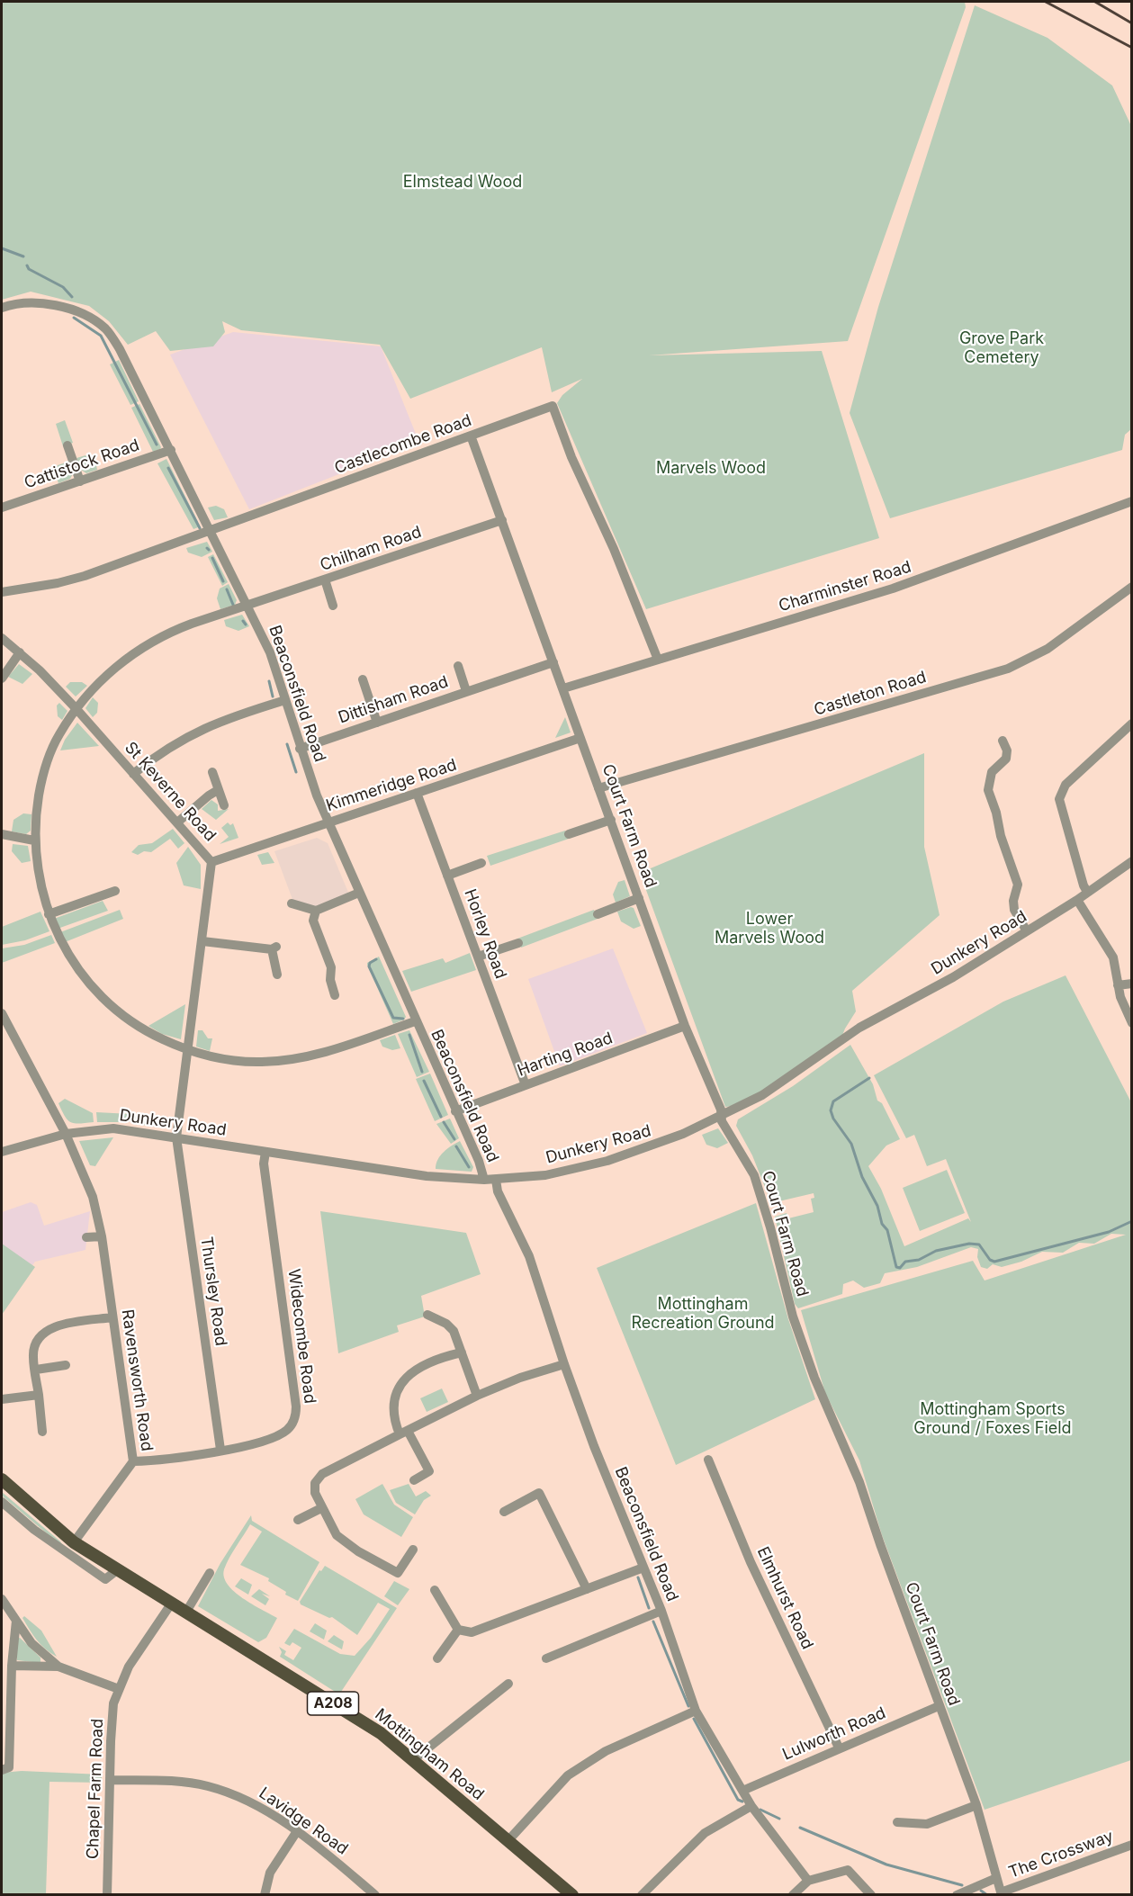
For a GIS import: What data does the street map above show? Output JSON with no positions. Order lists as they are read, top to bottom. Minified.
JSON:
{"streets":{"main road":["A208","Mottingham Road"],"street":["Castlecombe Road","Cattistock Road","Chilham Road","Charminster Road","Beaconsfield Road","Castleton Road","Dittisham Road","Kimmeridge Road","St Keverne Road","Court Farm Road","Horley Road","Dunkery Road","Harting Road","Thursley Road","Widecombe Road","Ravensworth Road","Elmhurst Road","Lulworth Road","Chapel Farm Road","Lavidge Road","The Crossway"]},"crossings":[["Castlecombe Road","Charminster Road"],["Castlecombe Road","Beaconsfield Road"],["Castlecombe Road","Court Farm Road"],["Cattistock Road","Beaconsfield Road"],["Chilham Road","Beaconsfield Road"],["Chilham Road","St Keverne Road"],["Chilham Road","Court Farm Road"],["Charminster Road","Court Farm Road"],["Beaconsfield Road","Dittisham Road"],["Beaconsfield Road","Kimmeridge Road"],["Beaconsfield Road","Dunkery Road"],["Beaconsfield Road","Harting Road"],["Beaconsfield Road","Lulworth Road"],["Castleton Road","Court Farm Road"],["Dittisham Road","Court Farm Road"],["Kimmeridge Road","St Keverne Road"],["Kimmeridge Road","Court Farm Road"],["Kimmeridge Road","Horley Road"],["St Keverne Road","Dunkery Road"],["St Keverne Road","Thursley Road"],["Court Farm Road","Dunkery Road"],["Court Farm Road","Harting Road"],["Court Farm Road","Lulworth Road"],["Court Farm Road","The Crossway"],["Horley Road","Harting Road"],["Dunkery Road","Thursley Road"],["Dunkery Road","Widecombe Road"],["Dunkery Road","Ravensworth Road"],["Thursley Road","Widecombe Road"],["Widecombe Road","Ravensworth Road"],["Ravensworth Road","Mottingham Road"],["Elmhurst Road","Lulworth Road"],["Mottingham Road","Chapel Farm Road"],["Chapel Farm Road","Lavidge Road"]],"parks":["Elmstead Wood","Grove Park Cemetery","Marvels Wood","Lower Marvels Wood","Mottingham Recreation Ground","Mottingham Sports Ground / Foxes Field"]}
